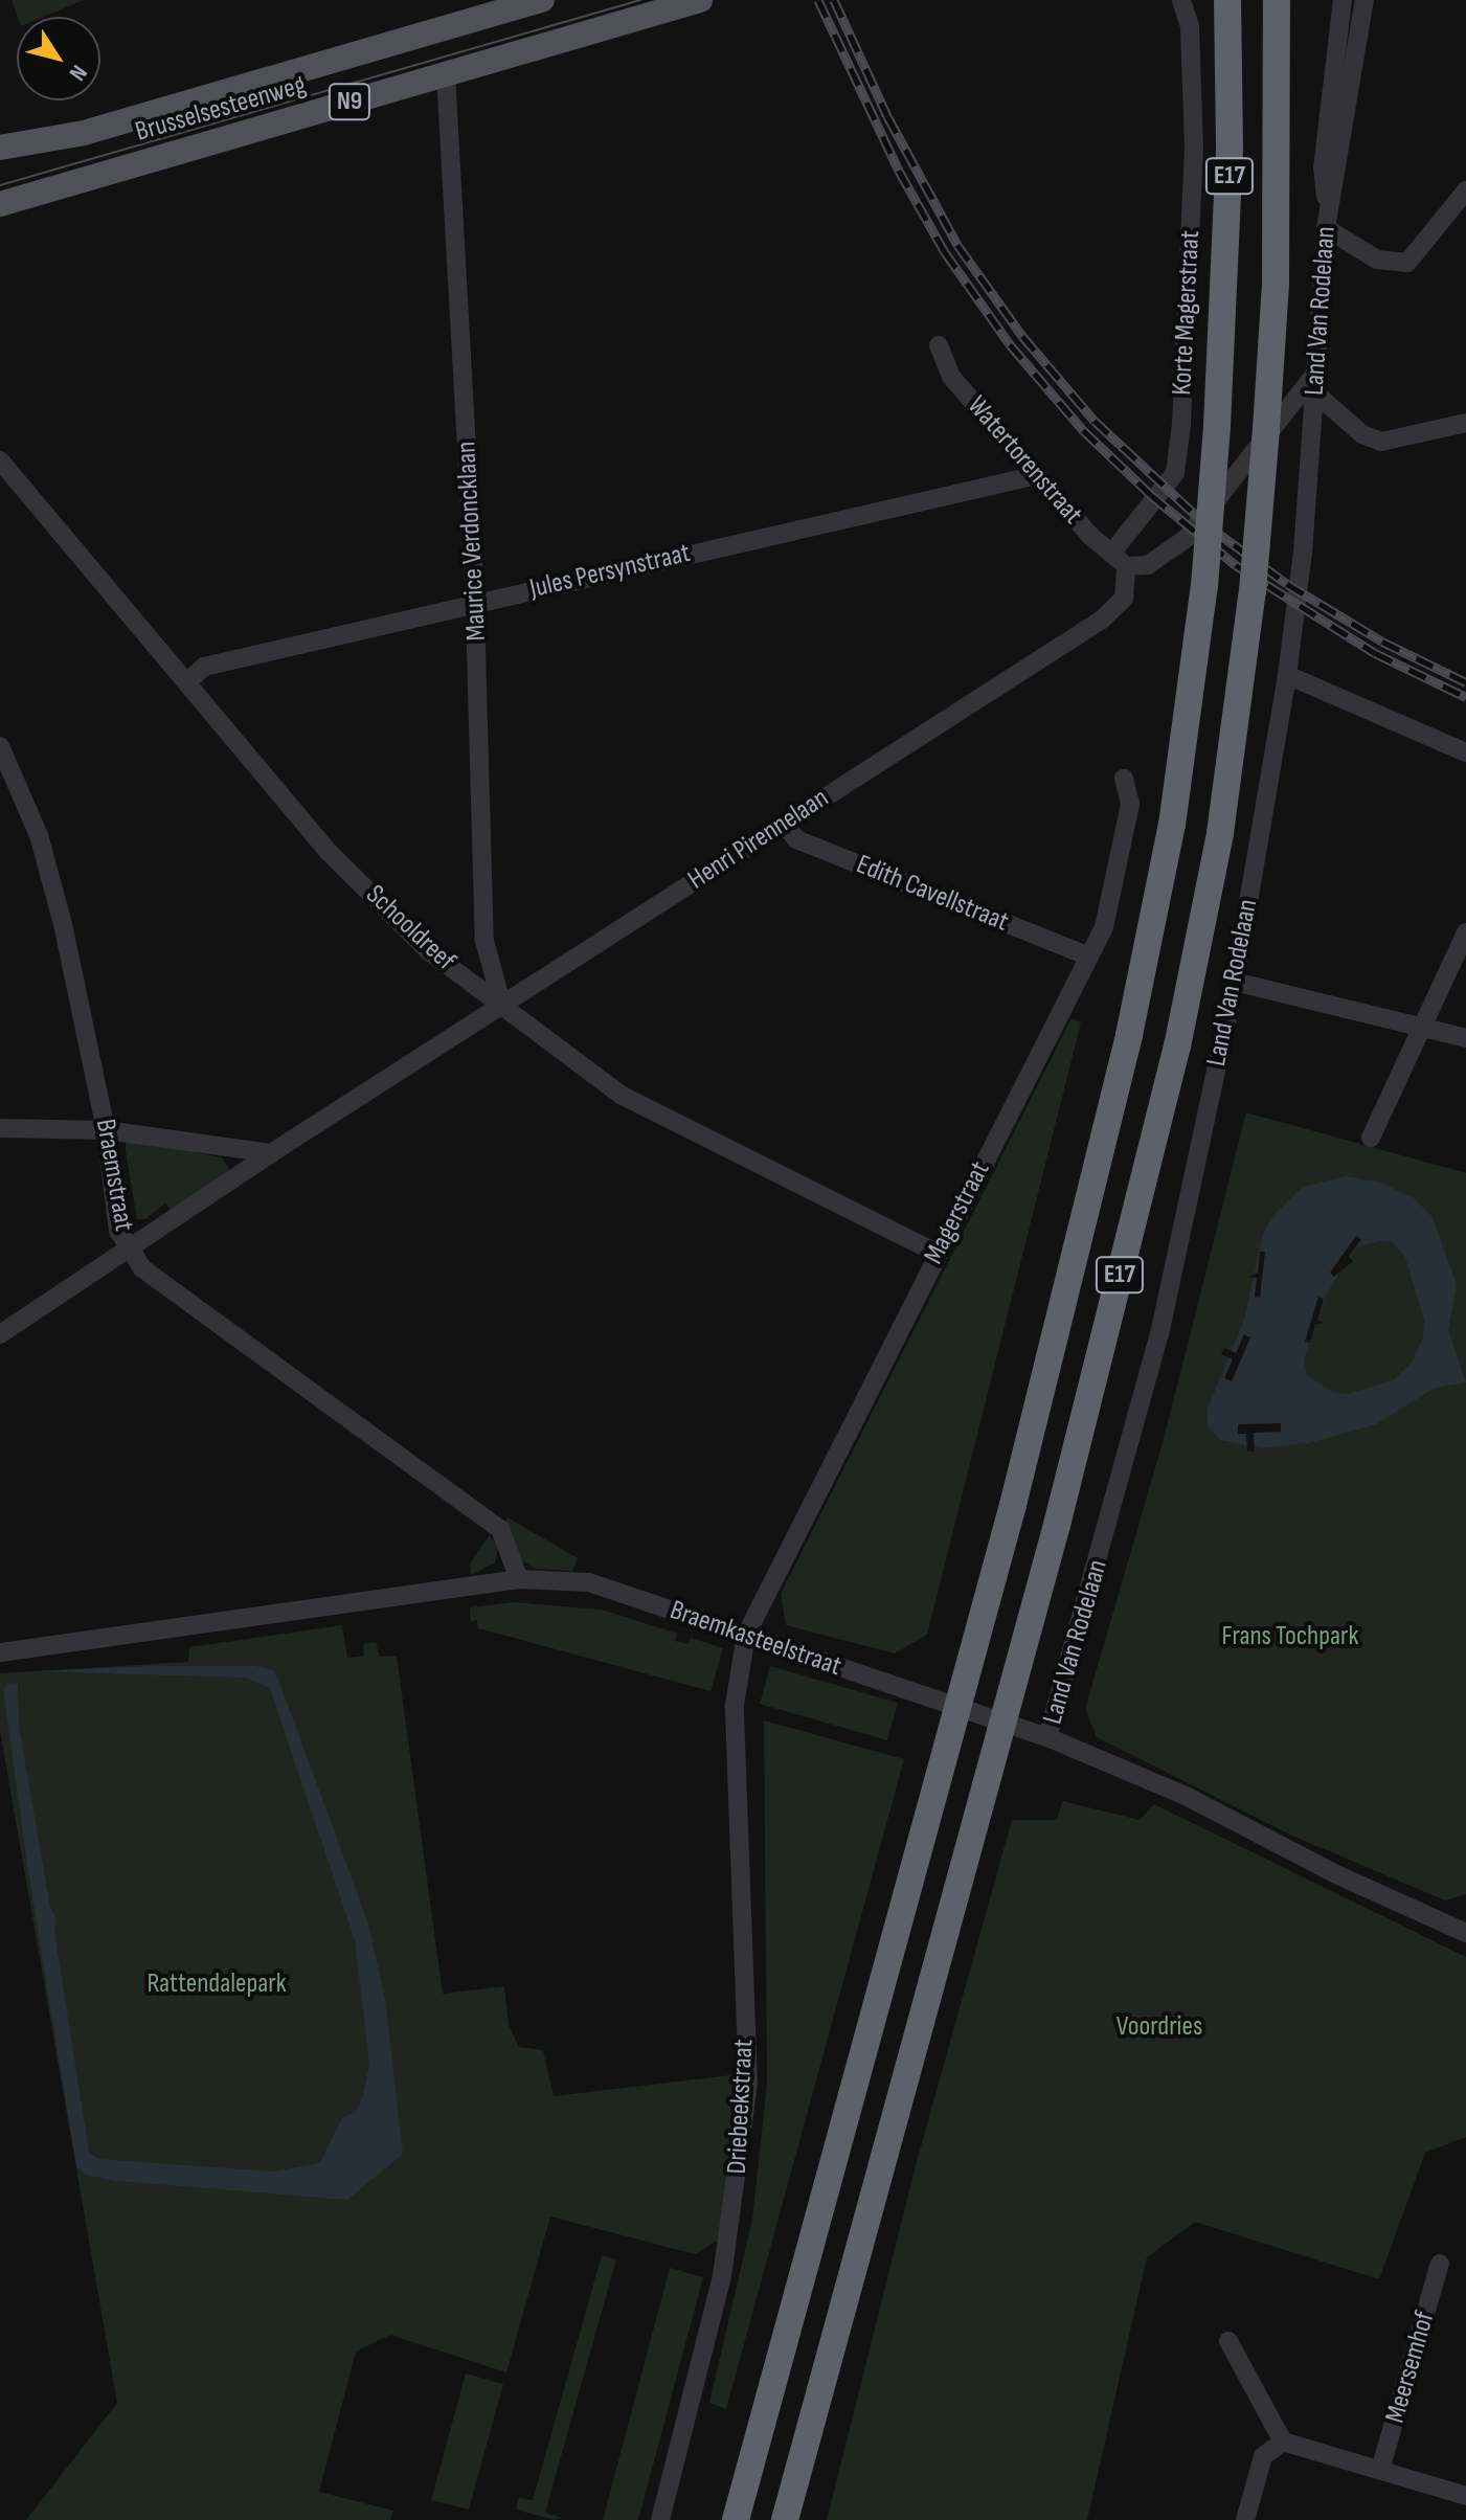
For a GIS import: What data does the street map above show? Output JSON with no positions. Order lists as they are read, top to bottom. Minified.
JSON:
{"streets":{"highway":["E17"],"main road":["N9","Brusselsesteenweg"],"street":["Land Van Rodelaan","Korte Magerstraat","Watertorenstraat","Maurice Verdoncklaan","Jules Persynstraat","Henri Pirennelaan","Edith Cavellstraat","Schooldreef","Braemstraat","Magerstraat","Braemkasteelstraat","Driebeekstraat","Meersemhof"]},"crossings":[["Brusselsesteenweg","Maurice Verdoncklaan"],["Land Van Rodelaan","Braemkasteelstraat"],["Korte Magerstraat","Watertorenstraat"],["Korte Magerstraat","Henri Pirennelaan"],["Watertorenstraat","Jules Persynstraat"],["Watertorenstraat","Henri Pirennelaan"],["Maurice Verdoncklaan","Jules Persynstraat"],["Maurice Verdoncklaan","Henri Pirennelaan"],["Maurice Verdoncklaan","Schooldreef"],["Jules Persynstraat","Schooldreef"],["Henri Pirennelaan","Edith Cavellstraat"],["Henri Pirennelaan","Schooldreef"],["Henri Pirennelaan","Braemstraat"],["Edith Cavellstraat","Magerstraat"],["Schooldreef","Magerstraat"],["Braemstraat","Braemkasteelstraat"],["Magerstraat","Braemkasteelstraat"],["Magerstraat","Driebeekstraat"],["Braemkasteelstraat","Driebeekstraat"]],"parks":["Frans Tochpark","Rattendalepark","Voordries"],"north":"bottom right"}
